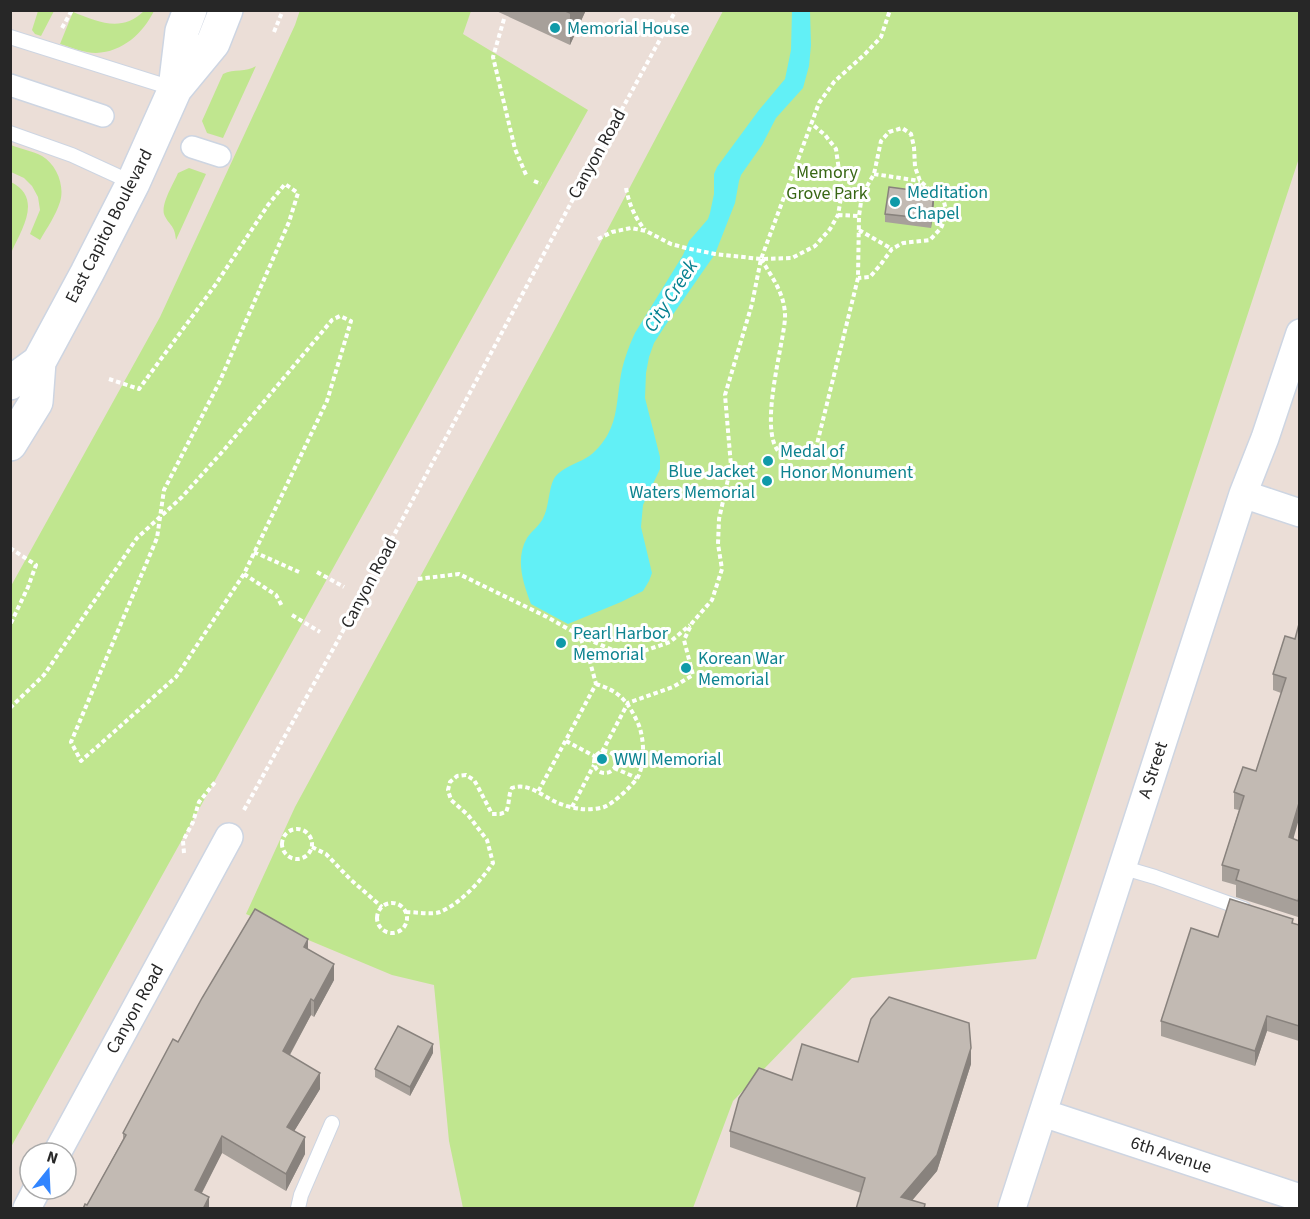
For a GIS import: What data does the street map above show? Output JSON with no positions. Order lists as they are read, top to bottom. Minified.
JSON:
{"streets":{"street":["Canyon Road","East Capitol Boulevard","A Street","6th Avenue"]},"crossings":[["A Street","6th Avenue"]],"water":["City Creek"],"parks":["Memory Grove Park"],"places":["Memorial House","Meditation Chapel","Medal of Honor Monument","Blue Jacket Waters Memorial","Pearl Harbor Memorial","Korean War Memorial","WWI Memorial"],"north":"top"}
